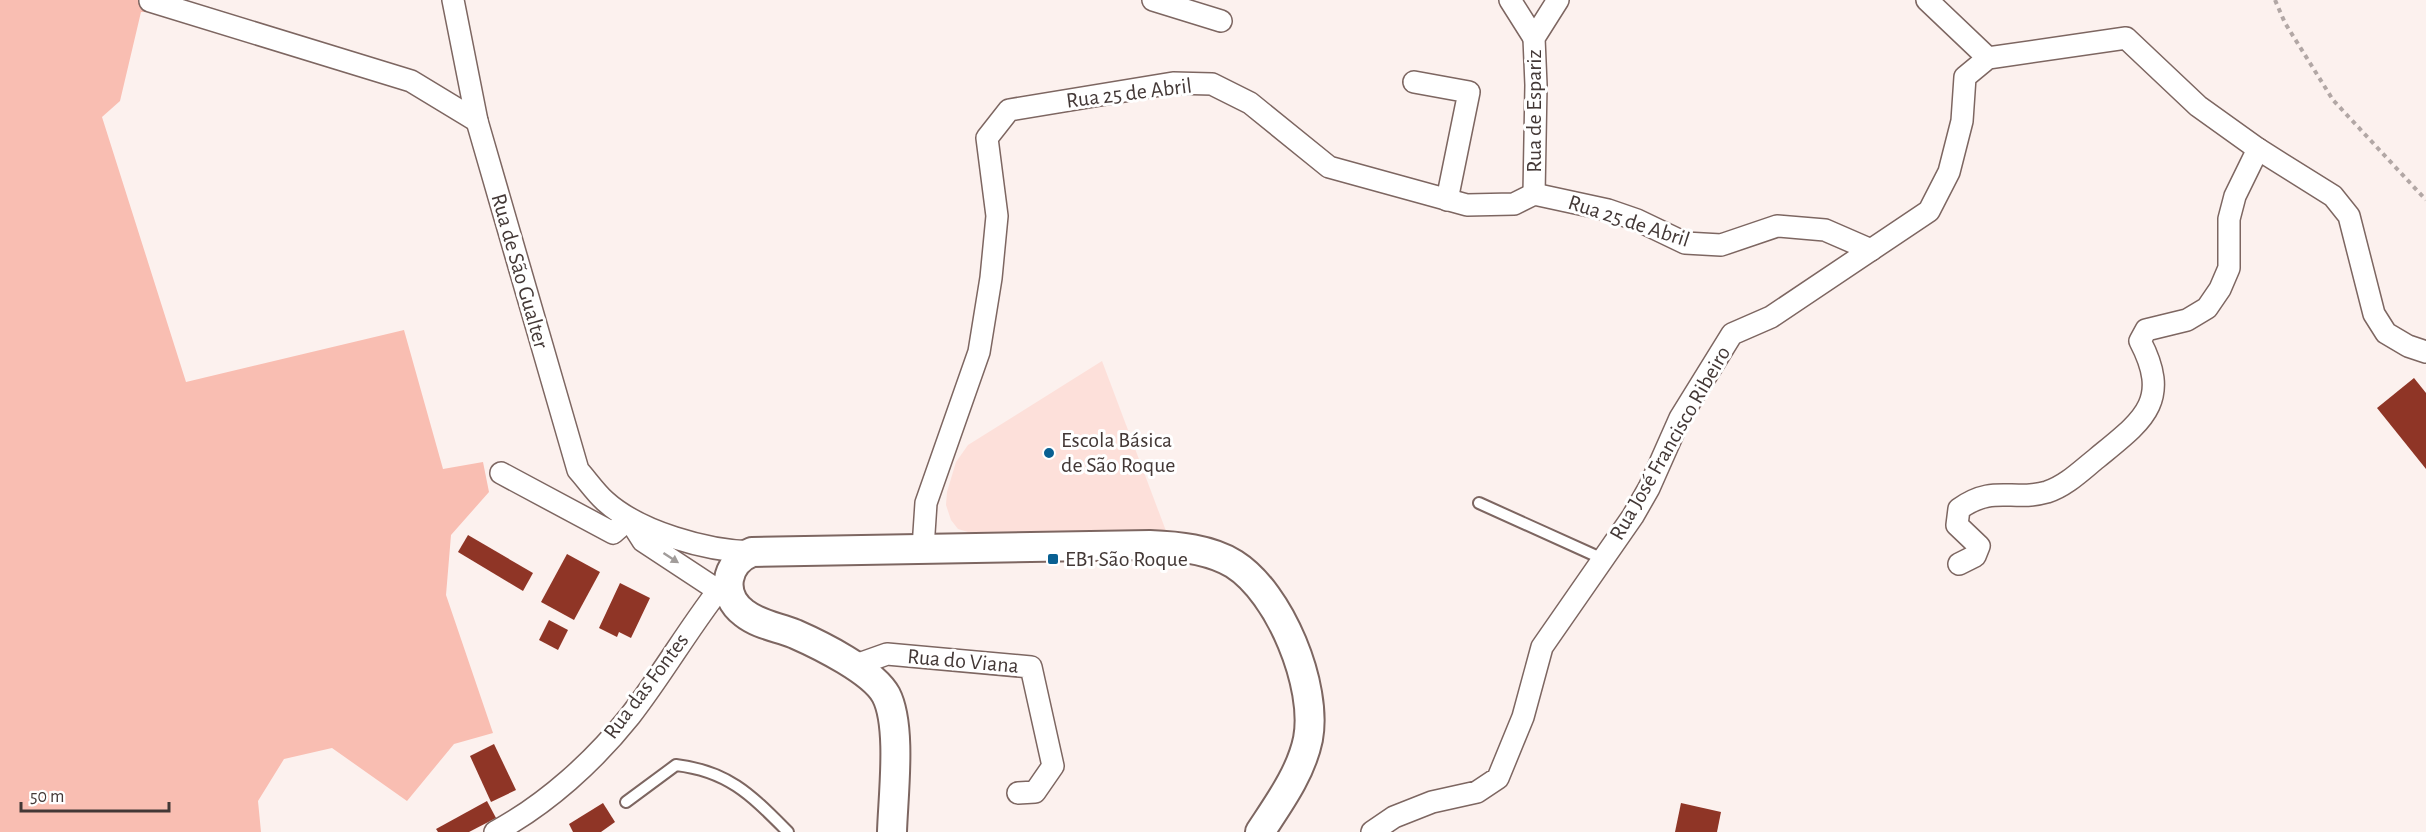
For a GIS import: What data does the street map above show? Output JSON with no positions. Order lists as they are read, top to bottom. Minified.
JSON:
{"streets":{"street":["Rua 25 de Abril","Rua de Espariz","Rua de São Gualter","Rua José Francisco Ribeiro","Rua do Viana","Rua das Fontes"]},"crossings":[["Rua 25 de Abril","Rua de Espariz"],["Rua 25 de Abril","Rua José Francisco Ribeiro"],["Rua de São Gualter","Rua das Fontes"]],"places":{"other":["Escola Básica de São Roque"],"transit":["EB1 São Roque"]},"scale_bar":"50 m"}
